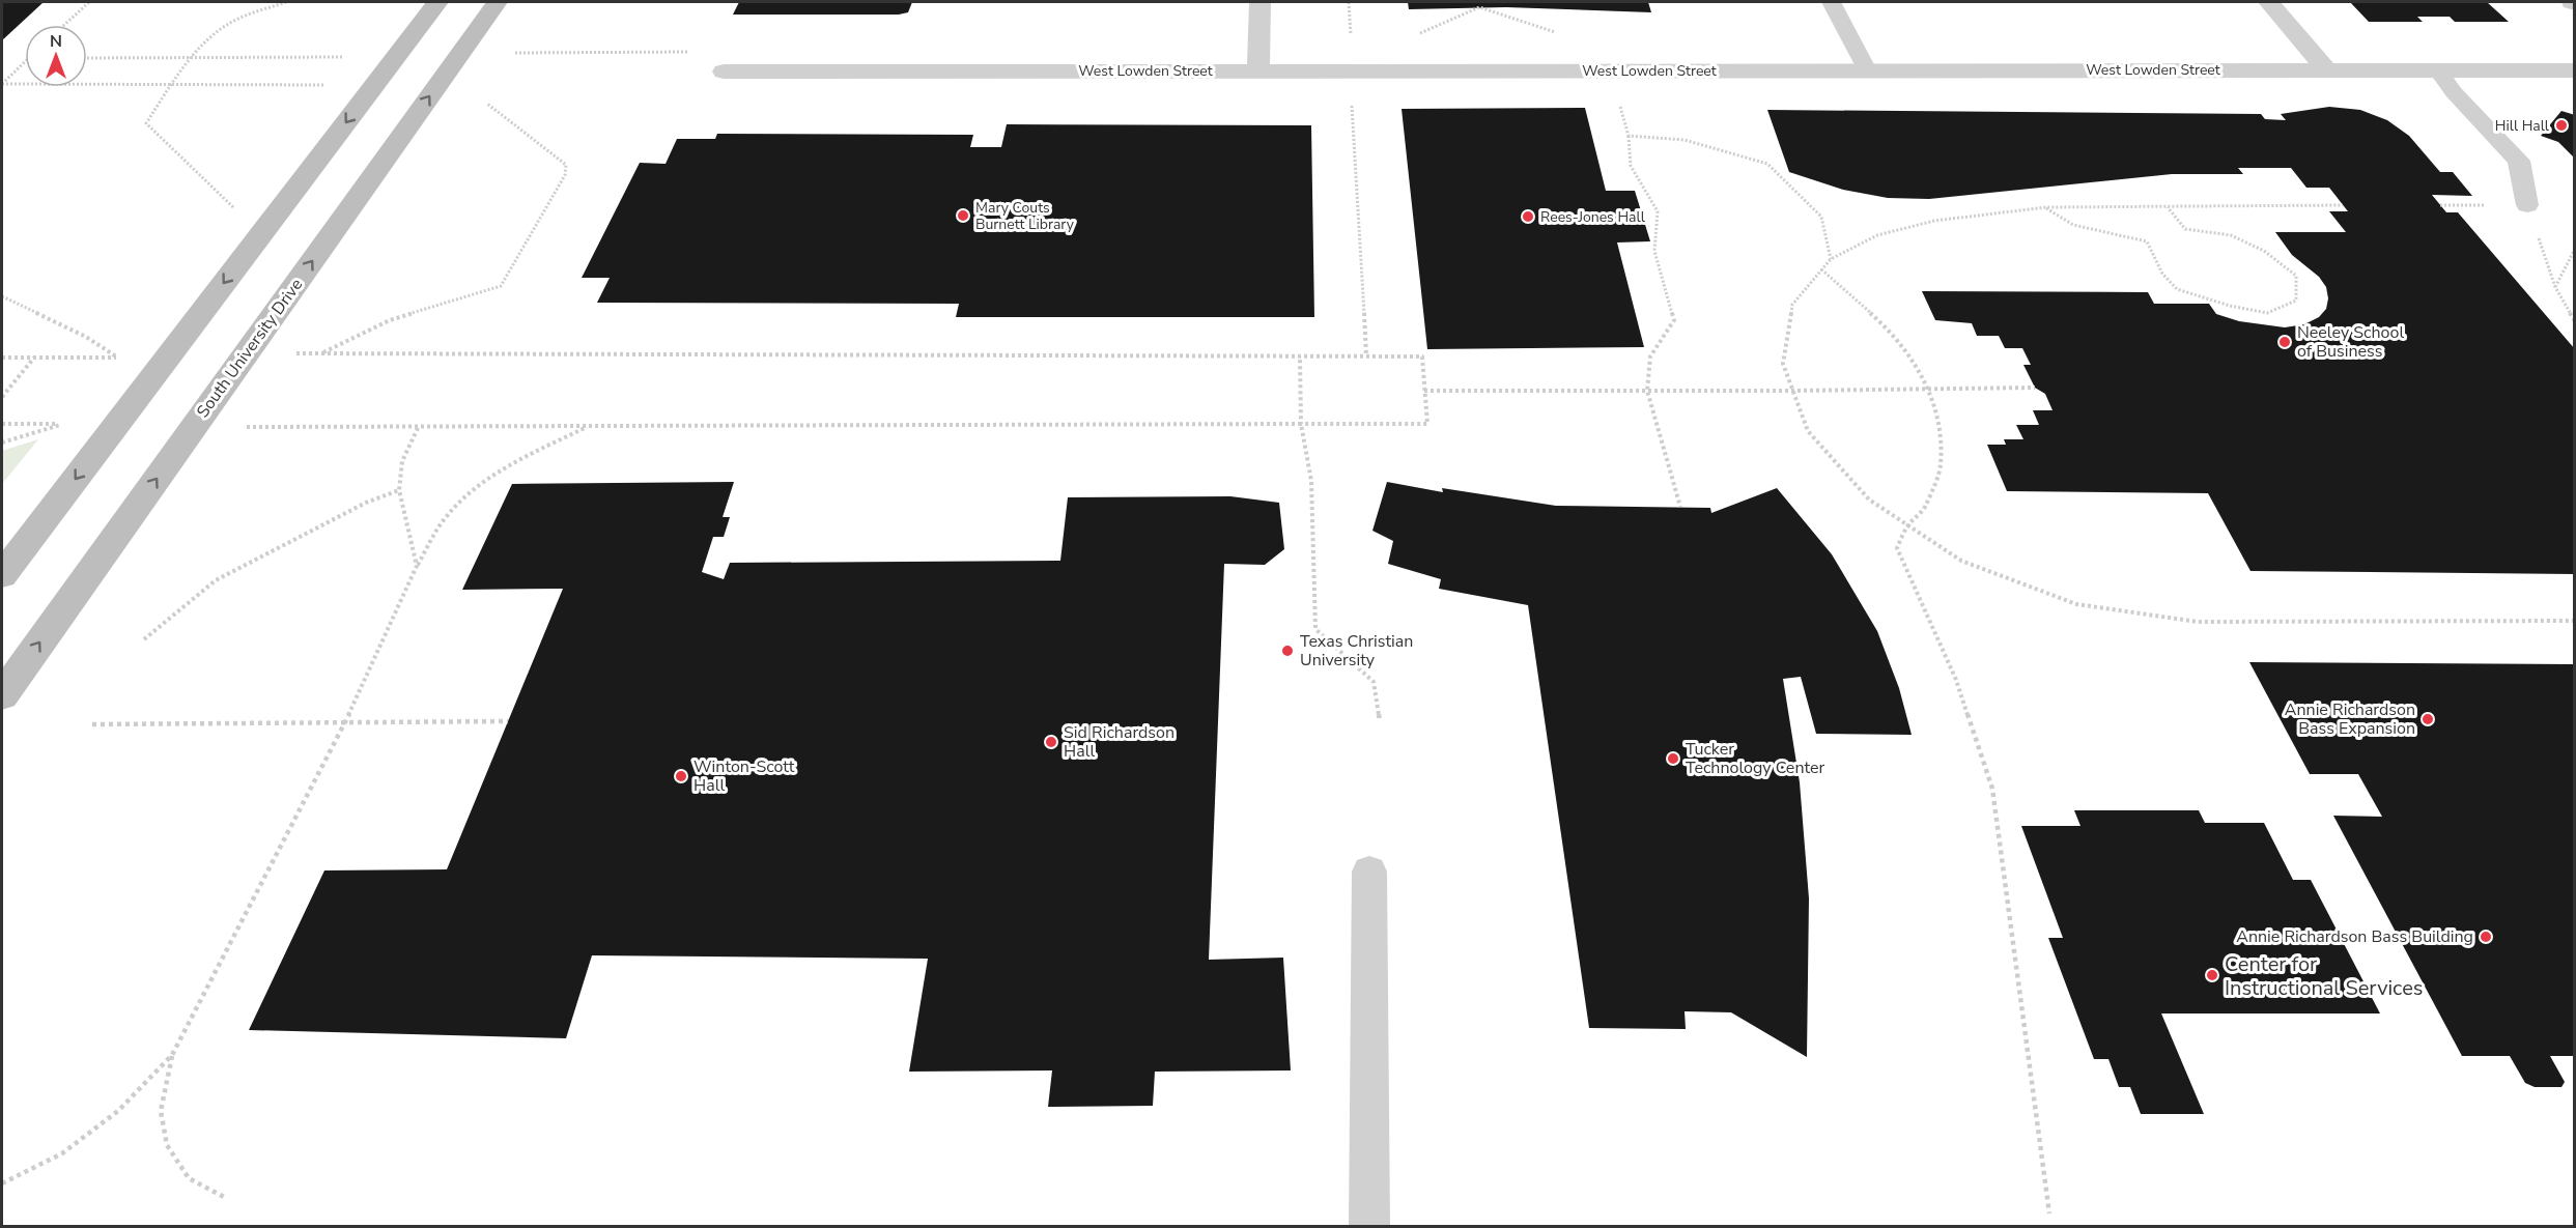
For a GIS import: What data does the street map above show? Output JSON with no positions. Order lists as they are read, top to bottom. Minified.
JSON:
{"streets":{"main road":["South University Drive"],"street":["West Lowden Street"]},"places":["Hill Hall","Mary Couts Burnett Library","Rees-Jones Hall","Neeley School of Business","Texas Christian University","Annie Richardson Bass Expansion","Sid Richardson Hall","Tucker Technology Center","Winton-Scott Hall","Annie Richardson Bass Building","Center for Instructional Services"],"north":"top"}
